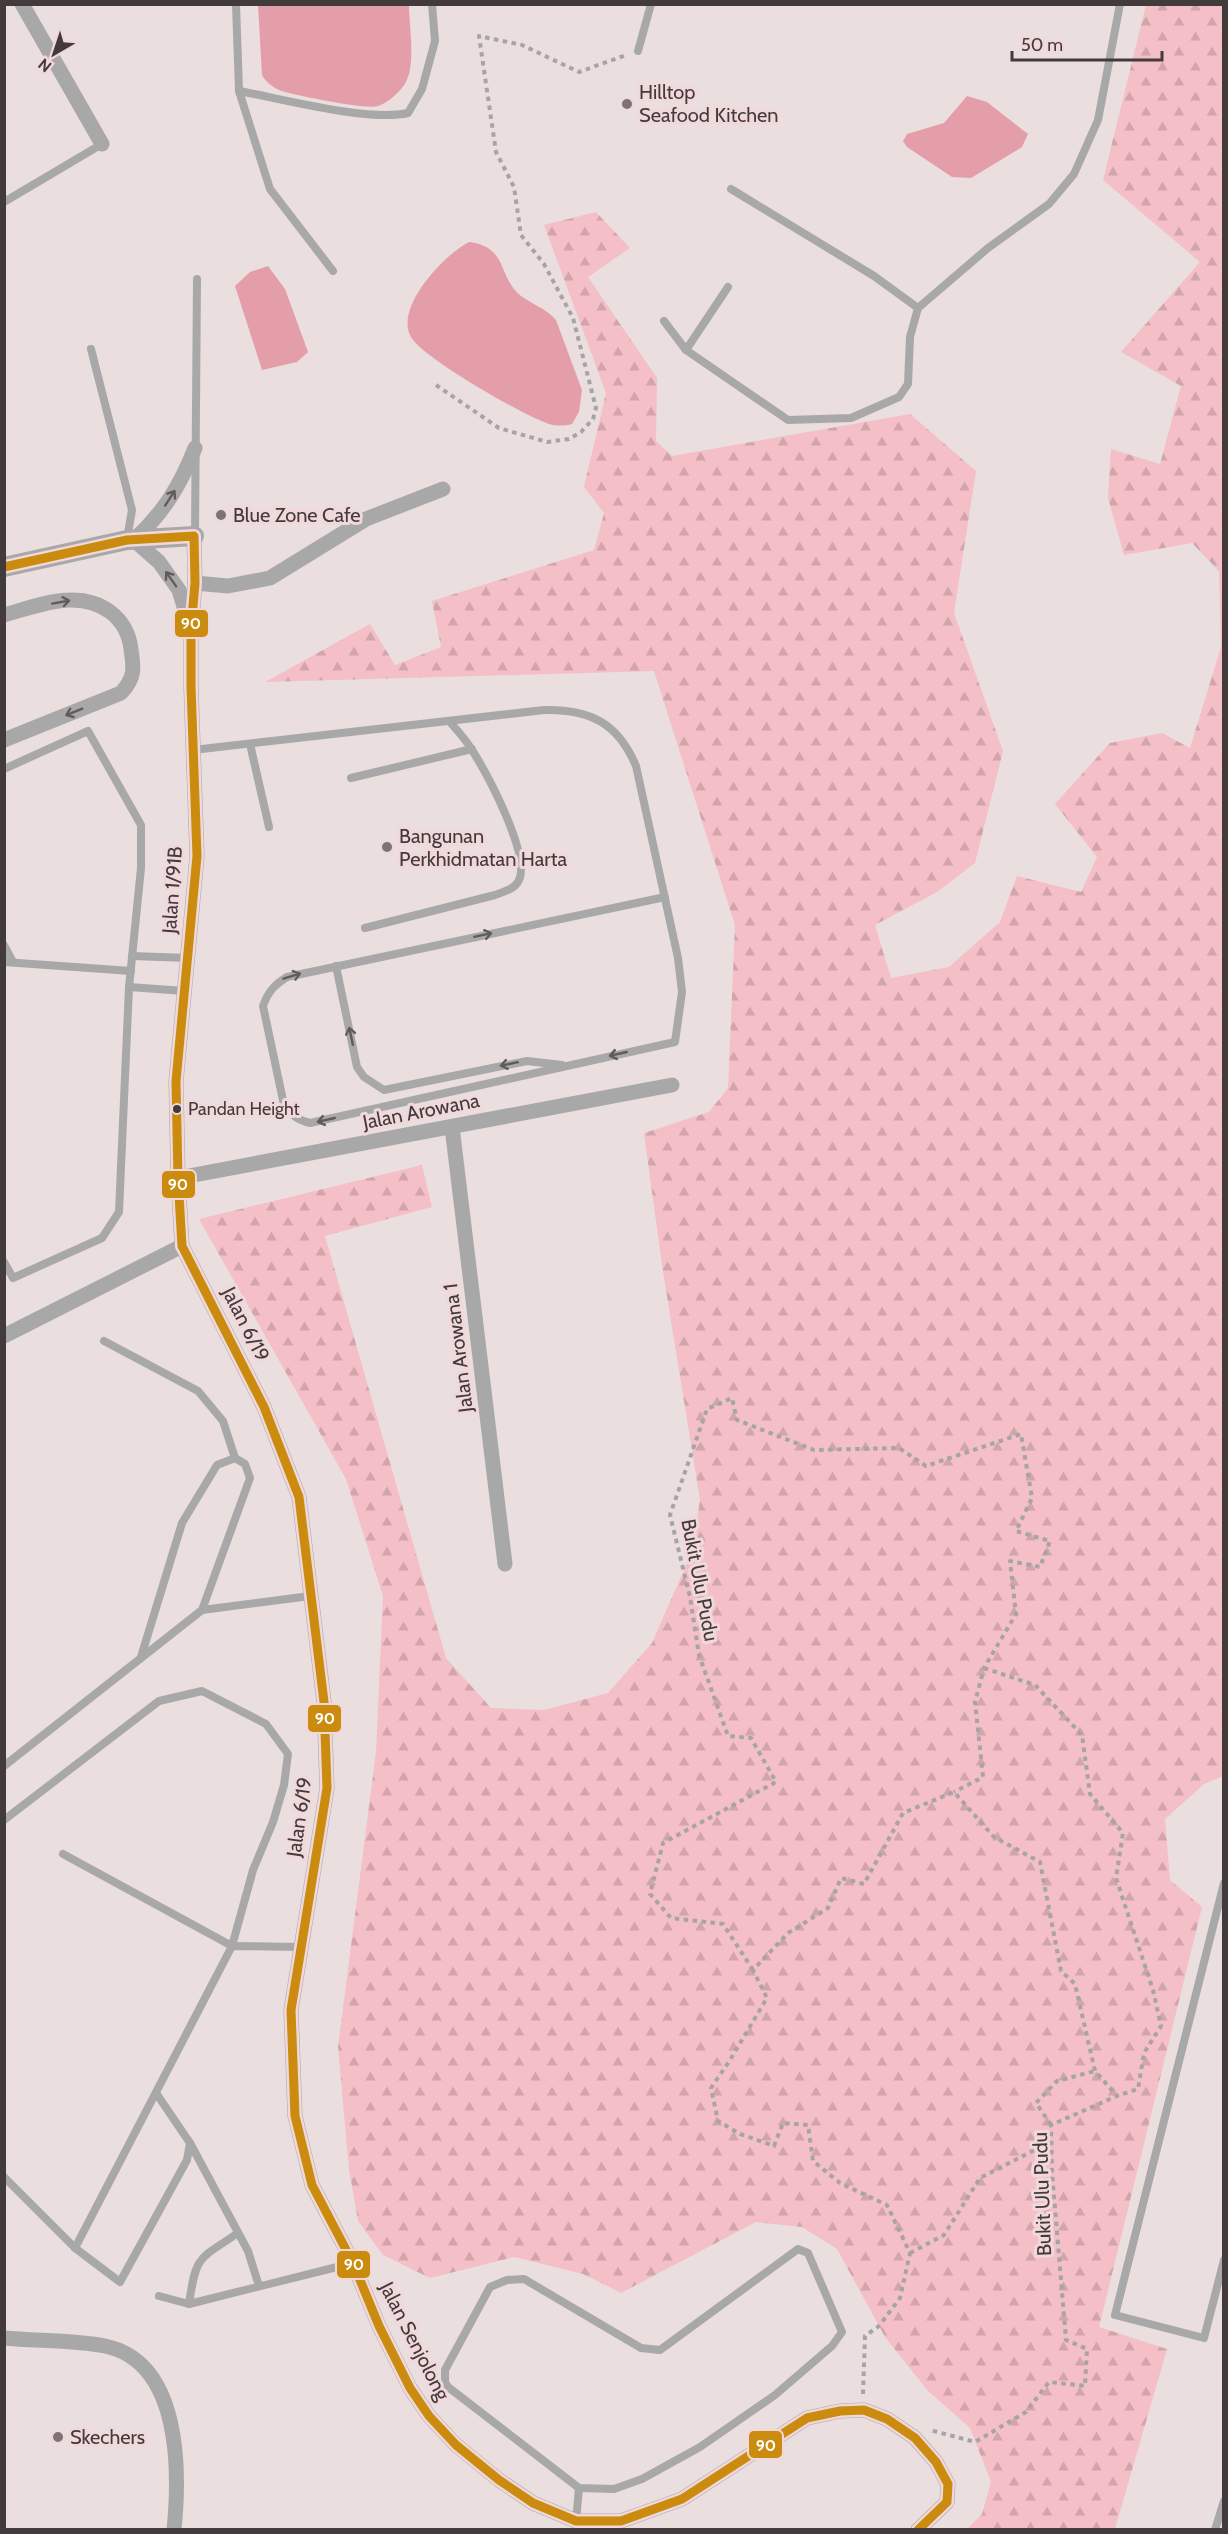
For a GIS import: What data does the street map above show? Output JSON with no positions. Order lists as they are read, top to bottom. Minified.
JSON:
{"streets":{"street":["Jalan 1/91B","Jalan Arowana","Jalan 6/19","Jalan Arowana 1","Jalan Senjolong"],"path":["Bukit Ulu Pudu"]},"crossings":[["Jalan 1/91B","Jalan Arowana"],["Jalan 1/91B","Jalan 6/19"],["Jalan Arowana","Jalan Arowana 1"],["Jalan 6/19","Jalan Senjolong"]],"places":["Hilltop Seafood Kitchen","Blue Zone Cafe","Bangunan Perkhidmatan Harta","Pandan Height","Skechers"],"lines":["transit line 90"],"scale_bar":"50 m","north":"bottom left"}
